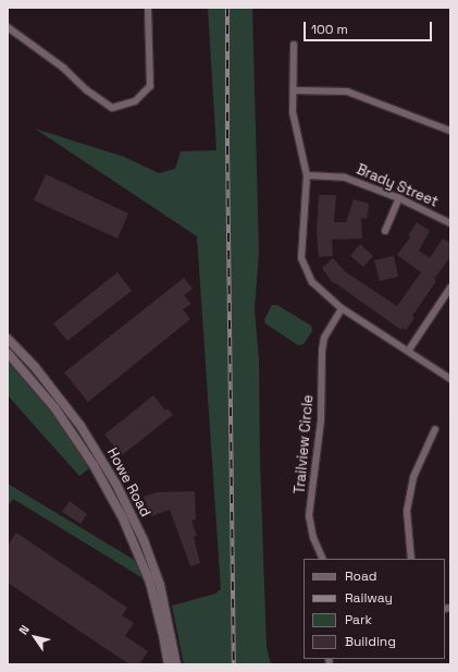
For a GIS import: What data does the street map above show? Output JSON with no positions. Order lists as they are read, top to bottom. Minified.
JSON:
{"streets":{"street":["Brady Street","Trailview Circle","Howe Road"]},"legend":["Road","Railway","Park","Building"],"scale_bar":"100 m","north":"top left"}
